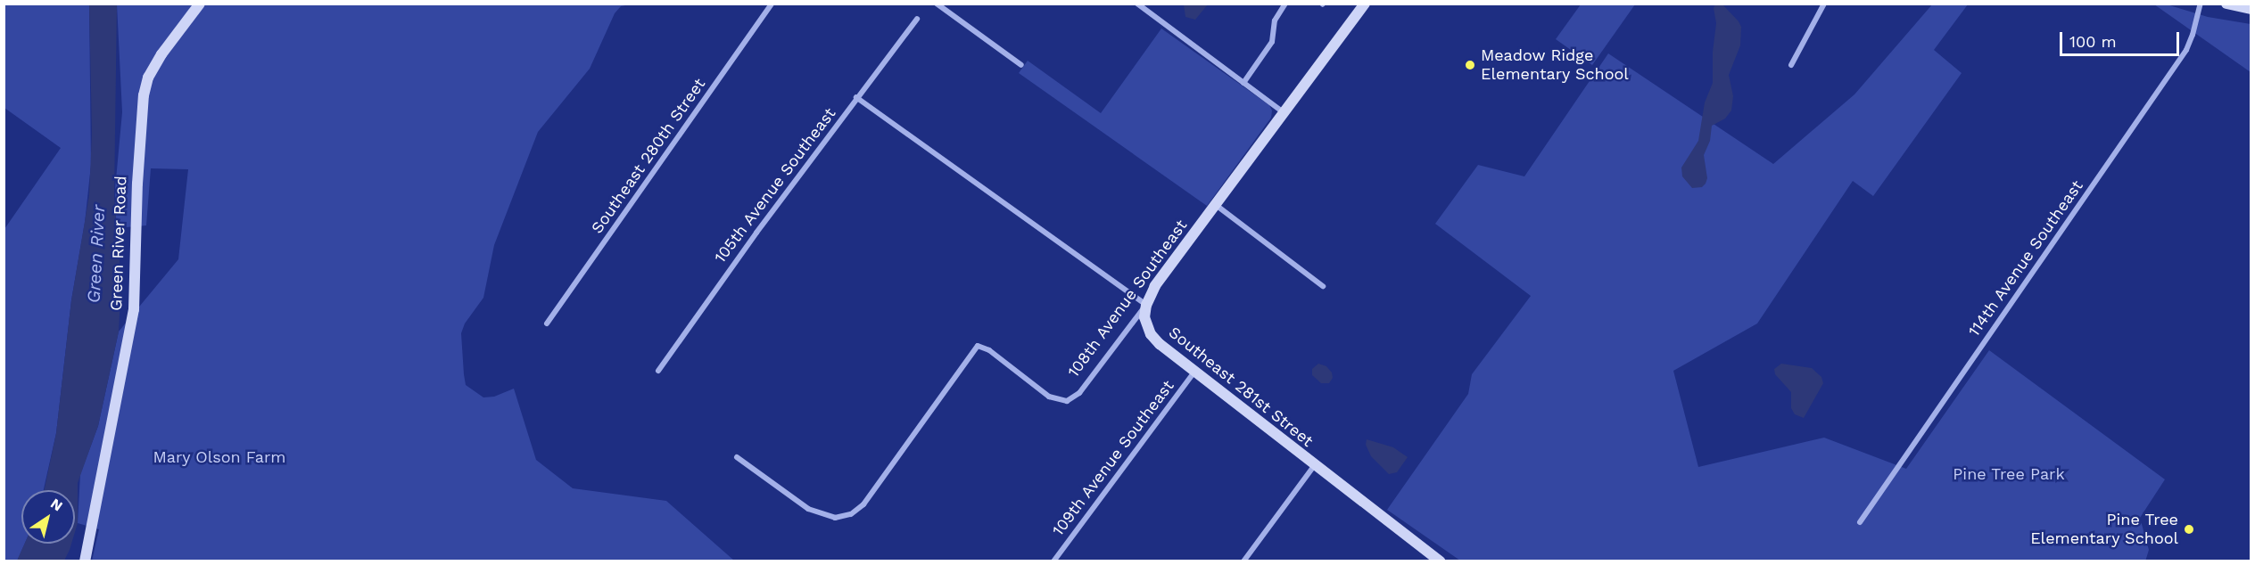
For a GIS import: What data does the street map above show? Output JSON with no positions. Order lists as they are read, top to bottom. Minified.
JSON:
{"streets":{"street":["Southeast 280th Street","105th Avenue Southeast","Green River Road","114th Avenue Southeast","108th Avenue Southeast","Southeast 281st Street","109th Avenue Southeast"]},"crossings":[["108th Avenue Southeast","Southeast 281st Street"],["Southeast 281st Street","109th Avenue Southeast"]],"water":["Green River"],"parks":["Mary Olson Farm","Pine Tree Park"],"places":["Meadow Ridge Elementary School","Pine Tree Elementary School"],"scale_bar":"100 m","north":"top right"}
